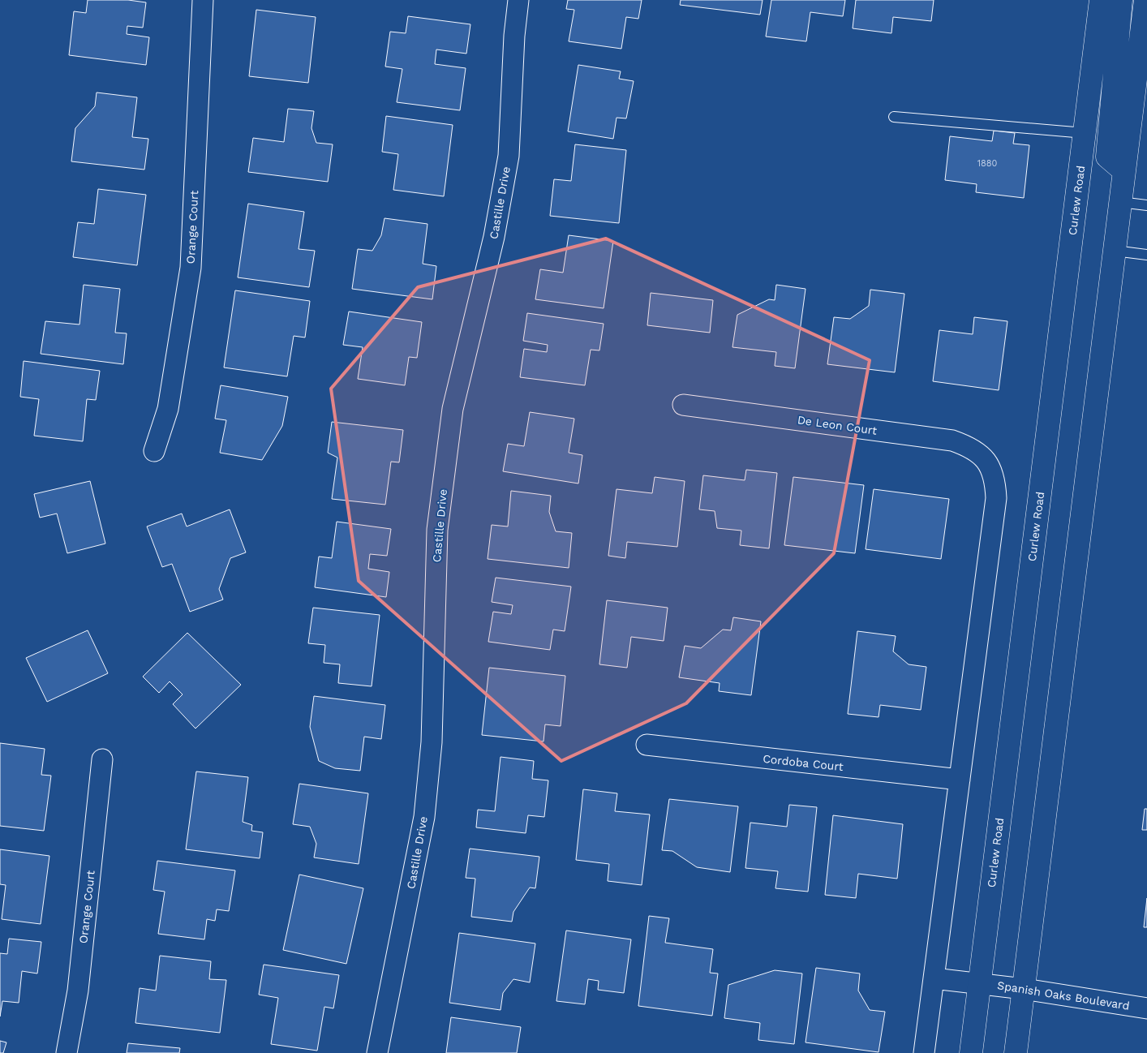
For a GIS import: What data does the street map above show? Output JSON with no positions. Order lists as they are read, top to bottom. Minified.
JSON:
{"streets":{"main road":["Curlew Road"],"street":["Castille Drive","Orange Court","De Leon Court","Cordoba Court","Spanish Oaks Boulevard"]},"crossings":[["Curlew Road","Spanish Oaks Boulevard"],["De Leon Court","Cordoba Court"]],"house_numbers":["1880"]}
